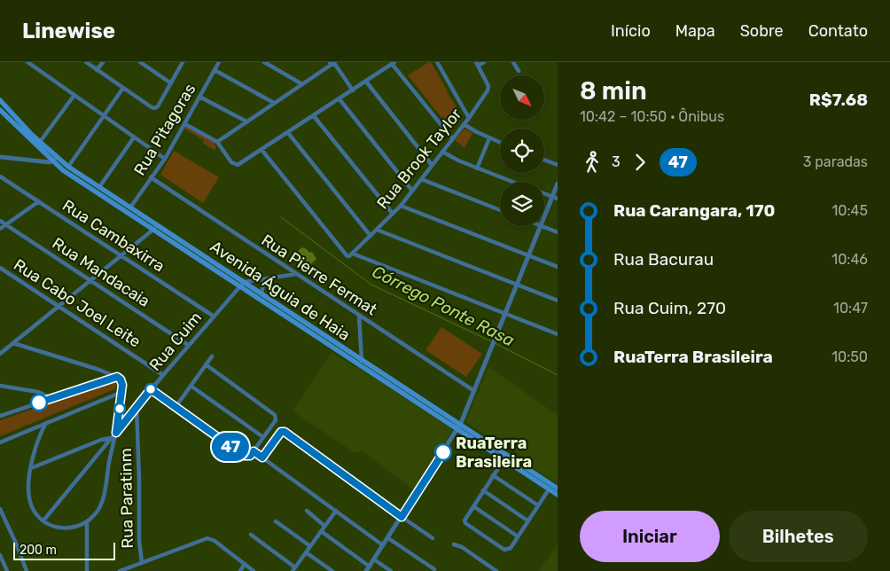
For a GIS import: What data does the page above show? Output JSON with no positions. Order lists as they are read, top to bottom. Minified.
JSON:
{"streets":{"main road":["Avenida Águia de Haia"],"street":["Rua Pitagoras","Rua Brook Taylor","Rua Cambaxirra","Rua Mandacaia","Rua Pierre Fermat","Rua Cabo Joel Leite","Rua Cuim","Rua Paratinm"]},"crossings":[["Rua Pitagoras","Rua Pierre Fermat"],["Rua Pitagoras","Avenida Águia de Haia"],["Rua Cambaxirra","Rua Cuim"],["Rua Mandacaia","Rua Cuim"],["Avenida Águia de Haia","Rua Cuim"],["Rua Cabo Joel Leite","Rua Cuim"],["Rua Cuim","Rua Paratinm"]],"water":["Córrego Ponte Rasa"],"places":["RuaTerra Brasileira"],"lines":["bus line 47"],"scale_bar":"200 m","north":"bottom right","page":{"header":"Linewise","nav":["Início","Mapa","Sobre","Contato"],"on_map":"47","heading":["8 min","10:42 – 10:50 · Ônibus","R$7.68"],"legs":["3","47","3 paradas"],"list":[{"name":"Rua Carangara, 170","value":"10:45"},{"name":"Rua Bacurau","value":"10:46"},{"name":"Rua Cuim, 270","value":"10:47"},{"name":"RuaTerra Brasileira","value":"10:50"}],"buttons":["Iniciar","Bilhetes"],"scale":"200 m"}}
